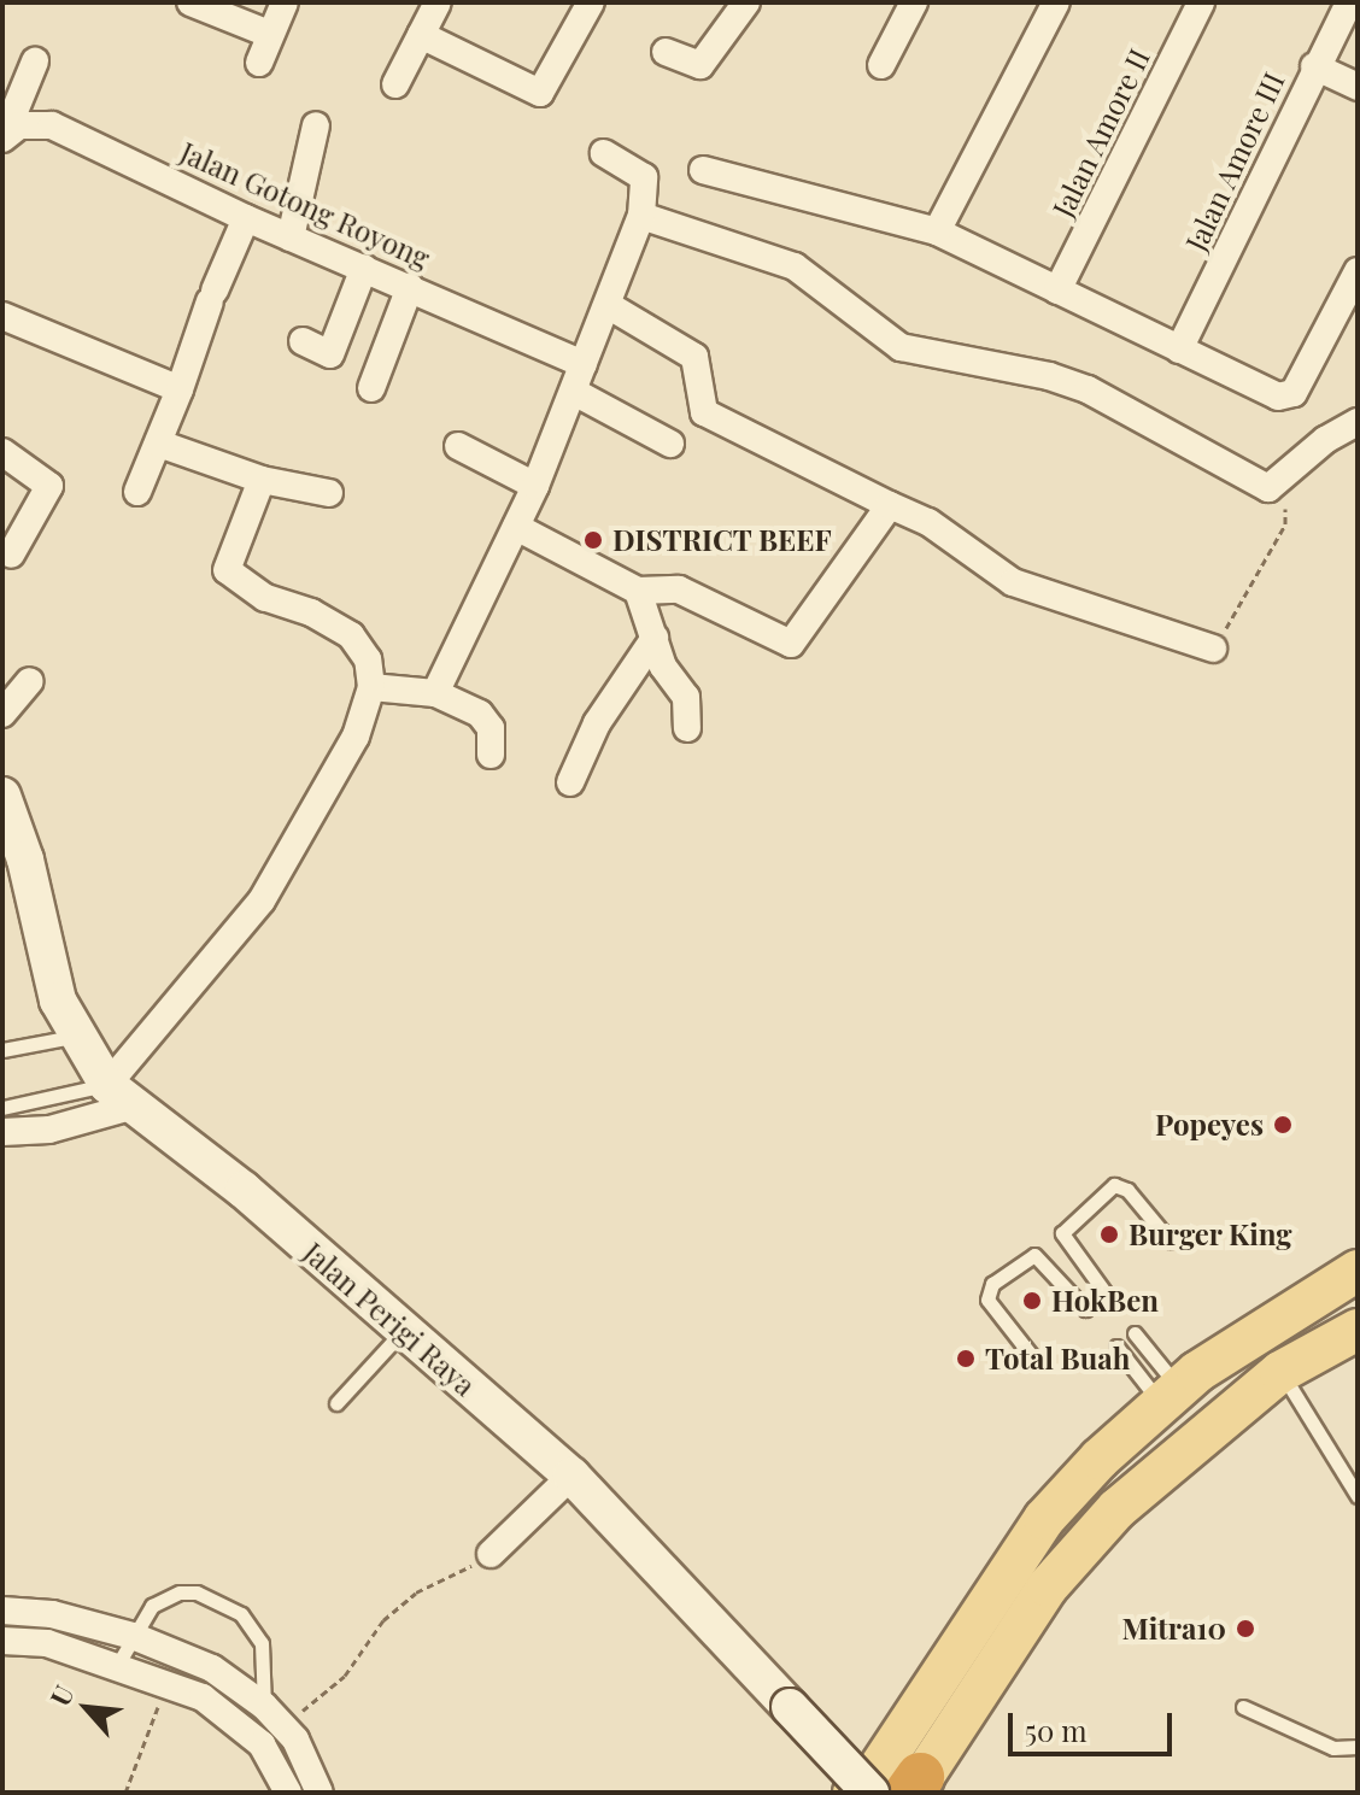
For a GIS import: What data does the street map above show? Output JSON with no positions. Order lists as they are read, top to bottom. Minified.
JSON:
{"streets":{"street":["Jalan Amore II","Jalan Amore III","Jalan Gotong Royong","Jalan Perigi Raya"]},"places":["DISTRICT BEEF","Popeyes","Burger King","HokBen","Total Buah","Mitra10"],"scale_bar":"50 m","north":"top left"}
